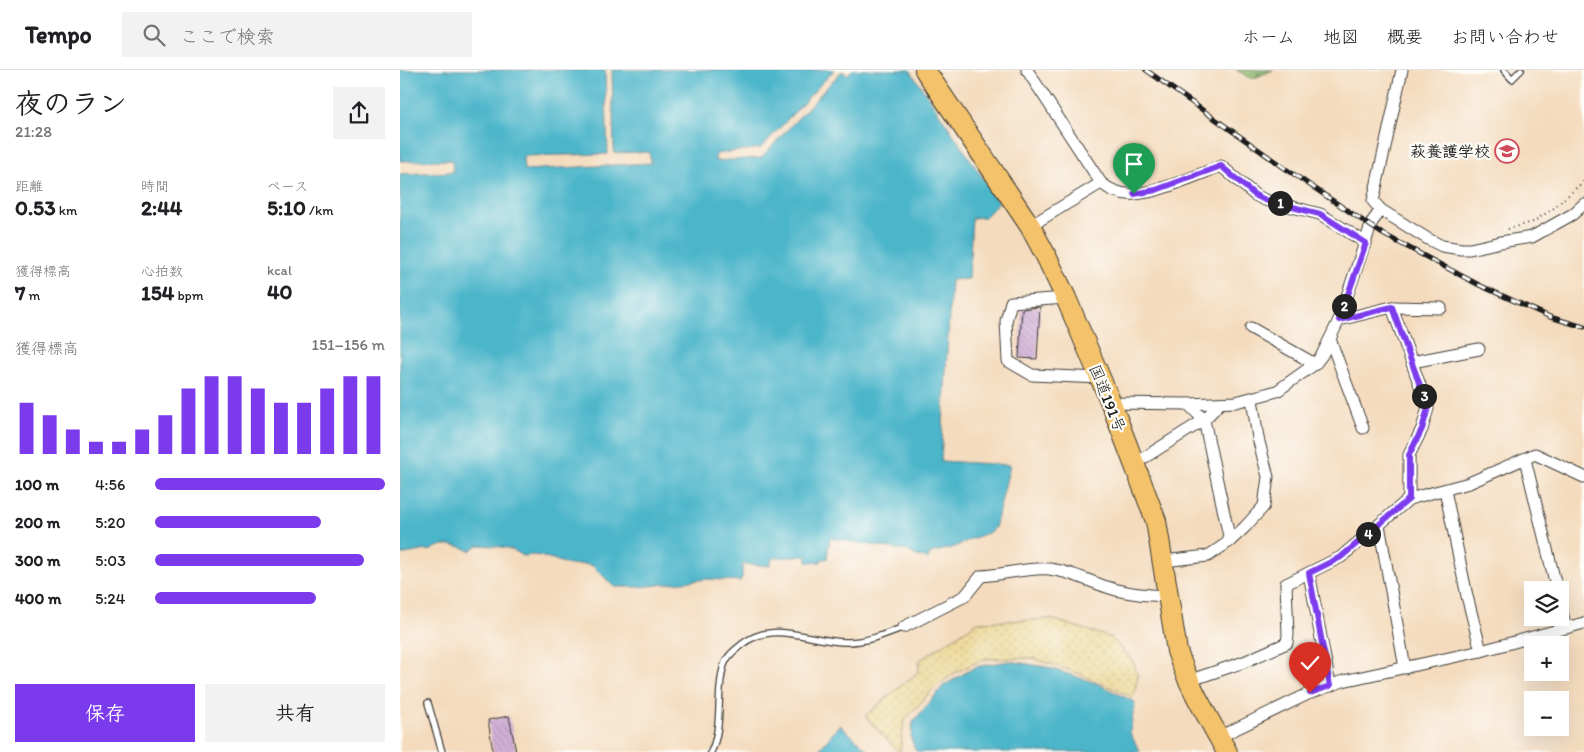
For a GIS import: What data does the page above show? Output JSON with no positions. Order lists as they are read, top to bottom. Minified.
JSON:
{"streets":{"highway":["国道191号"]},"places":{"school or university":["萩養護学校"]},"page":{"header":"Tempo","search":"ここで検索","nav":["ホーム","地図","概要","お問い合わせ"],"heading":["夜のラン","21:28"],"stats":[["距離","0.53 km"],["時間","2:44"],["ペース","5:10 /km"],["獲得標高","7 m"],["心拍数","154 bpm"],["kcal","40"]],"pins":["1","2","3","4"],"chart":["獲得標高","151–156 m"],"list":[{"name":"100 m","note":"4:56"},{"name":"200 m","note":"5:20"},{"name":"300 m","note":"5:03"},{"name":"400 m","note":"5:24"}],"map_buttons":["+","−"],"buttons":["保存","共有"]}}
